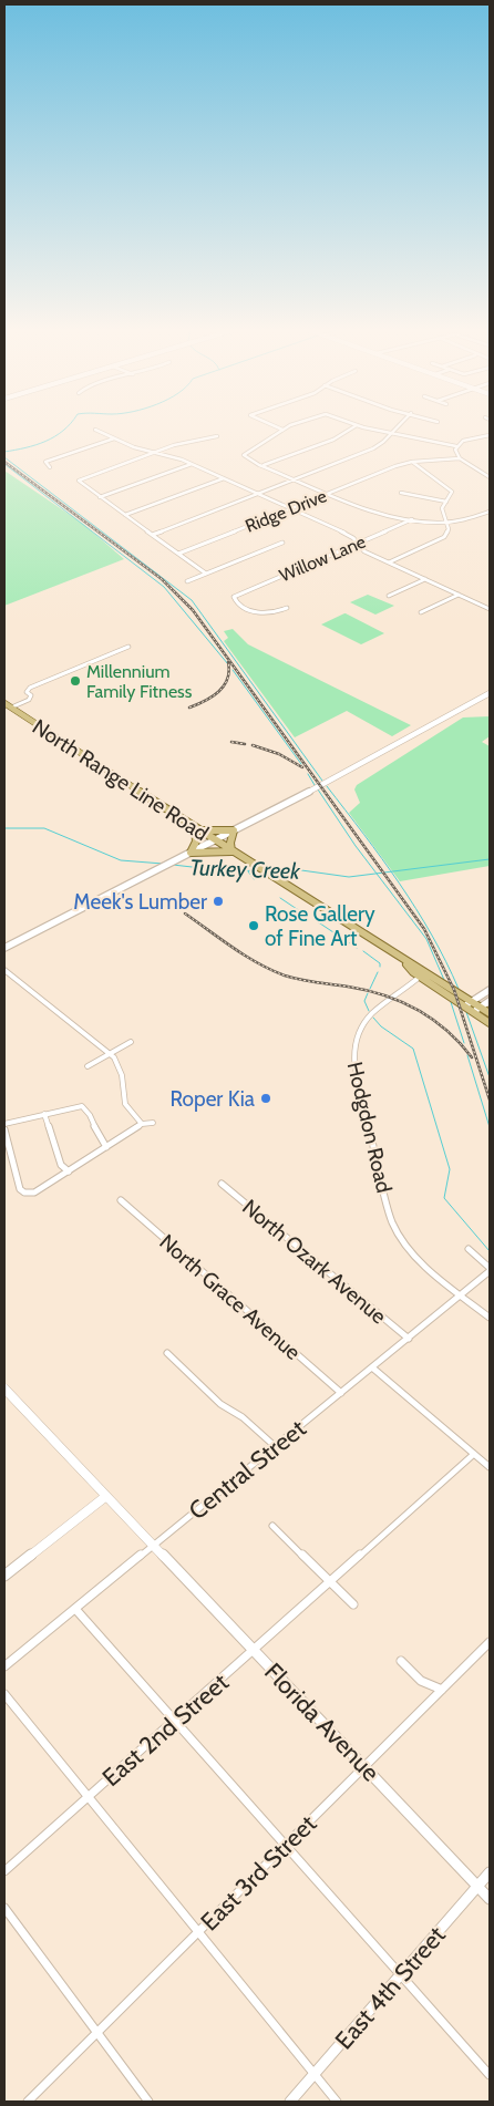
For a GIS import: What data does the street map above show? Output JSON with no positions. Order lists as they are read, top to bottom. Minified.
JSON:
{"streets":{"main road":["North Range Line Road"],"street":["Ridge Drive","Willow Lane","Hodgdon Road","North Ozark Avenue","North Grace Avenue","Central Street","Florida Avenue","East 2nd Street","East 3rd Street","East 4th Street"]},"crossings":[["North Range Line Road","Hodgdon Road"],["Hodgdon Road","Central Street"],["North Ozark Avenue","Central Street"],["North Grace Avenue","Central Street"],["Central Street","Florida Avenue"],["Florida Avenue","East 2nd Street"],["Florida Avenue","East 3rd Street"],["Florida Avenue","East 4th Street"]],"water":["Turkey Creek"],"places":["Millennium Family Fitness","Meek's Lumber","Rose Gallery of Fine Art","Roper Kia"]}
